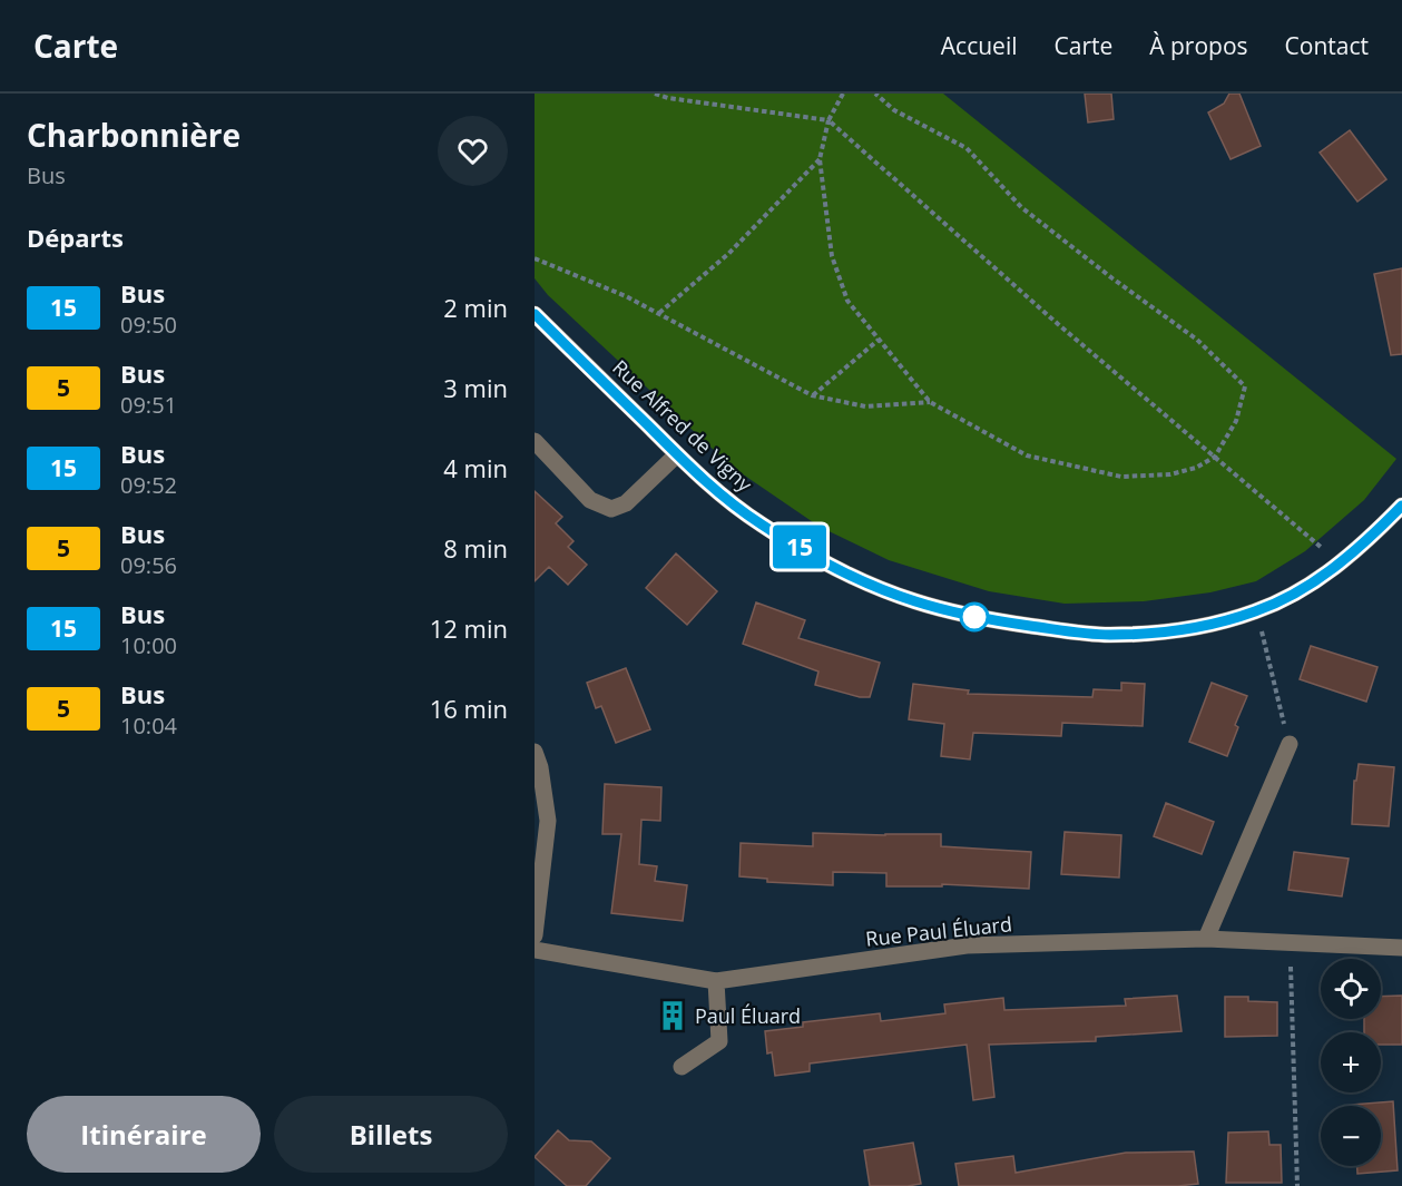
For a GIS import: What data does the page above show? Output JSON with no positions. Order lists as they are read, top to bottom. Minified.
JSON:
{"streets":{"street":["Rue Alfred de Vigny","Rue Paul Éluard"]},"places":{"building":["Paul Éluard"]},"lines":["bus line 15"],"page":{"header":"Carte","nav":["Accueil","Carte","À propos","Contact"],"heading":[["Charbonnière","Bus"],"Départs"],"on_map":"15","list":[{"mark":"15","name":"Bus","note":"09:50","value":"2 min"},{"mark":"5","name":"Bus","note":"09:51","value":"3 min"},{"mark":"15","name":"Bus","note":"09:52","value":"4 min"},{"mark":"5","name":"Bus","note":"09:56","value":"8 min"},{"mark":"15","name":"Bus","note":"10:00","value":"12 min"},{"mark":"5","name":"Bus","note":"10:04","value":"16 min"}],"map_buttons":["+","−"],"buttons":["Itinéraire","Billets"]}}
